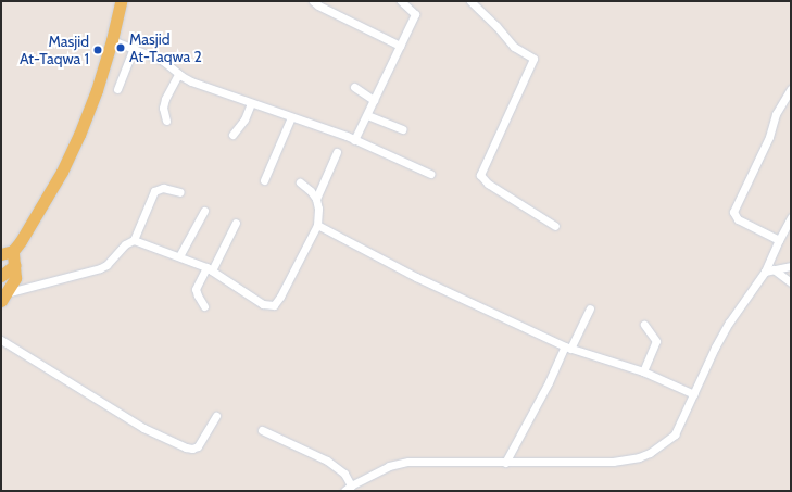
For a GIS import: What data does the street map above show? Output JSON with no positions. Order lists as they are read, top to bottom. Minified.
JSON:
{"places":["Masjid At-Taqwa 2","Masjid At-Taqwa 1"]}
